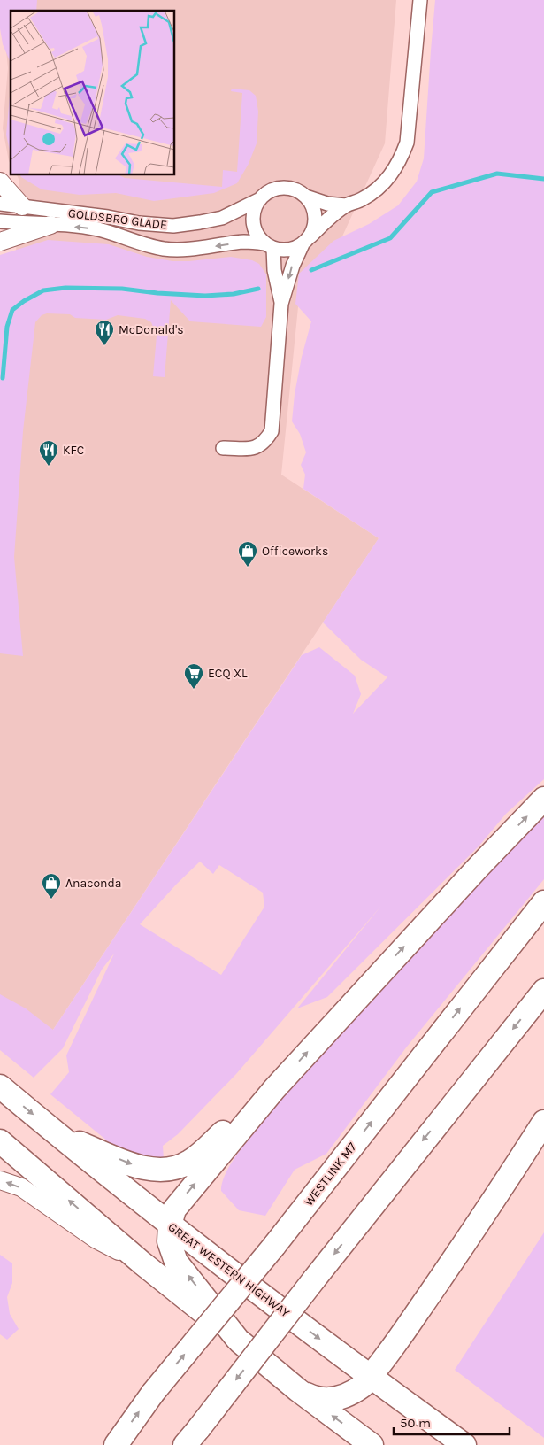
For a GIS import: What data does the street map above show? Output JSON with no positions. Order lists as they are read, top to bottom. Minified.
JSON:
{"streets":{"highway":["WESTLINK M7","GREAT WESTERN HIGHWAY"],"street":["GOLDSBRO GLADE"]},"places":{"restaurant":["McDonald's","KFC"],"shop":["Officeworks","Anaconda"],"supermarket":["ECQ XL"]},"scale_bar":"50 m"}
